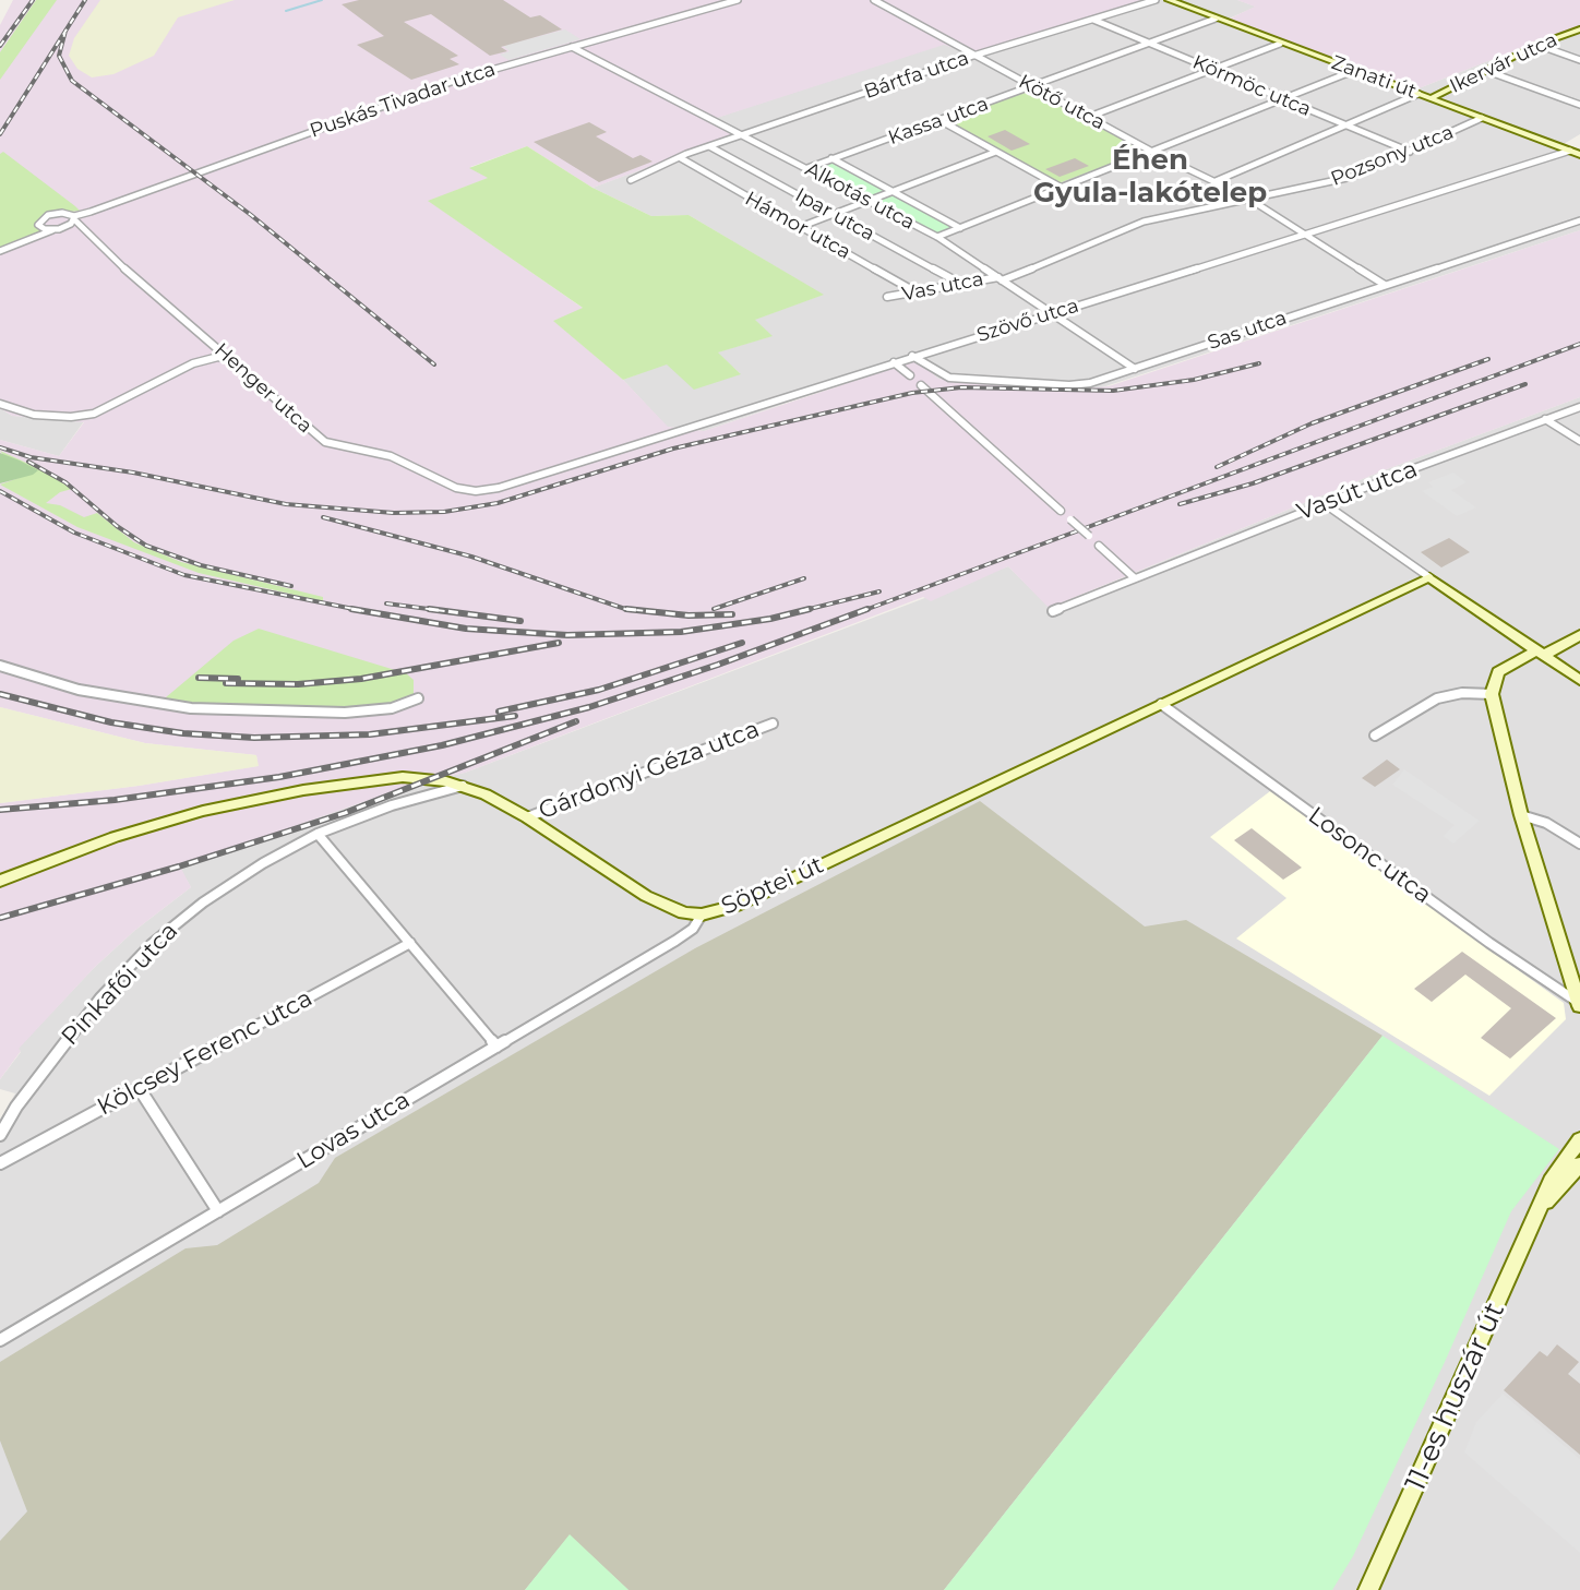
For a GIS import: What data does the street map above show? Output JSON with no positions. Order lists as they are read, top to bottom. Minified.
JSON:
{"streets":{"street":["Ikervár utca","Bártfa utca","Zanati út","Körmöc utca","Puskás Tivadar utca","Kötő utca","Kassa utca","Pozsony utca","Alkotás utca","Ipar utca","Hámor utca","Vas utca","Szövő utca","Sas utca","Henger utca","Vasút utca","Gárdonyi Géza utca","Losonc utca","Söptei út","Pinkafői utca","Kölcsey Ferenc utca","Lovas utca","11-es huszár út"]},"crossings":[["Ikervár utca","Zanati út"],["Bártfa utca","Körmöc utca"],["Bártfa utca","Kötő utca"],["Bártfa utca","Alkotás utca"],["Bártfa utca","Ipar utca"],["Bártfa utca","Hámor utca"],["Zanati út","Kassa utca"],["Zanati út","Pozsony utca"],["Zanati út","Szövő utca"],["Körmöc utca","Kassa utca"],["Körmöc utca","Pozsony utca"],["Puskás Tivadar utca","Alkotás utca"],["Puskás Tivadar utca","Henger utca"],["Kötő utca","Kassa utca"],["Kötő utca","Pozsony utca"],["Kötő utca","Szövő utca"],["Kötő utca","Sas utca"],["Kassa utca","Alkotás utca"],["Pozsony utca","Alkotás utca"],["Pozsony utca","Vas utca"],["Alkotás utca","Vas utca"],["Alkotás utca","Szövő utca"],["Alkotás utca","Sas utca"],["Ipar utca","Vas utca"],["Hámor utca","Vas utca"],["Szövő utca","Sas utca"],["Szövő utca","Henger utca"],["Gárdonyi Géza utca","Söptei út"],["Losonc utca","Söptei út"],["Söptei út","Pinkafői utca"],["Söptei út","Lovas utca"]],"districts":["Éhen Gyula-lakótelep"]}
